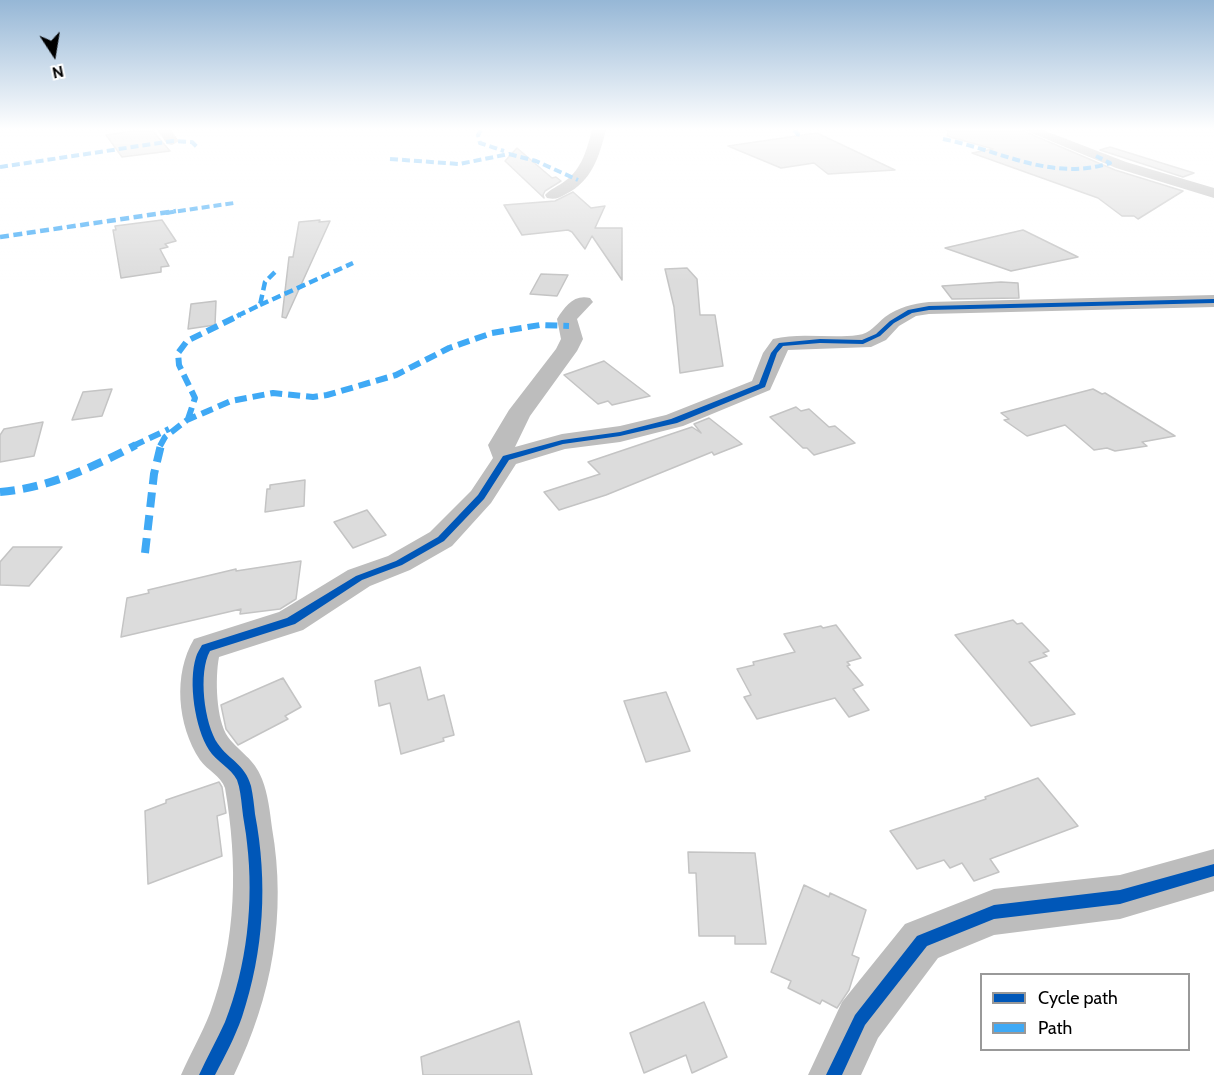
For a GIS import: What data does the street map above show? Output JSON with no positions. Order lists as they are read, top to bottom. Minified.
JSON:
{"legend":["Cycle path","Path"],"north":"bottom"}
